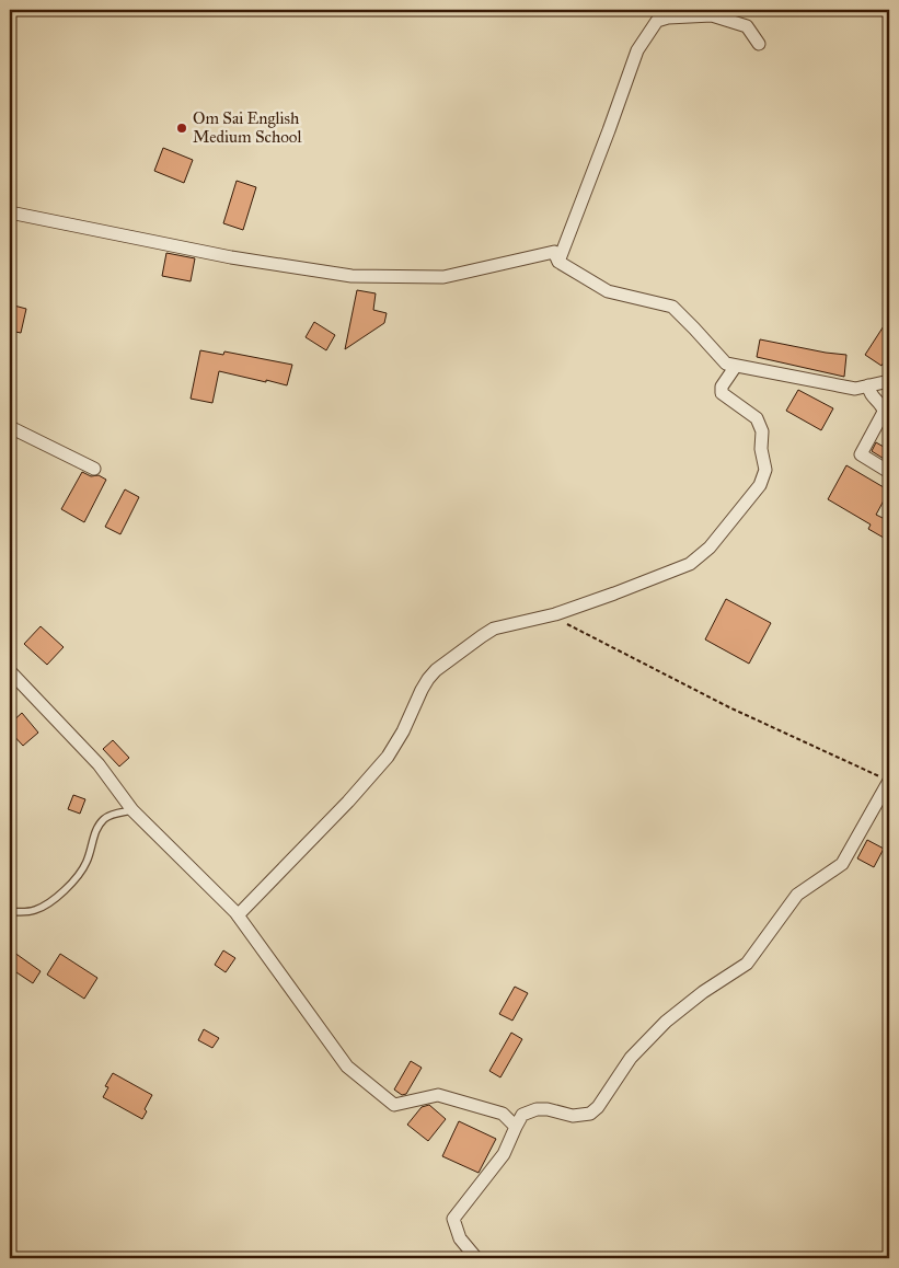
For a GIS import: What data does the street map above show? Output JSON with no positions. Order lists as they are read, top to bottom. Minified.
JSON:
{"places":["Om Sai English Medium School"]}
